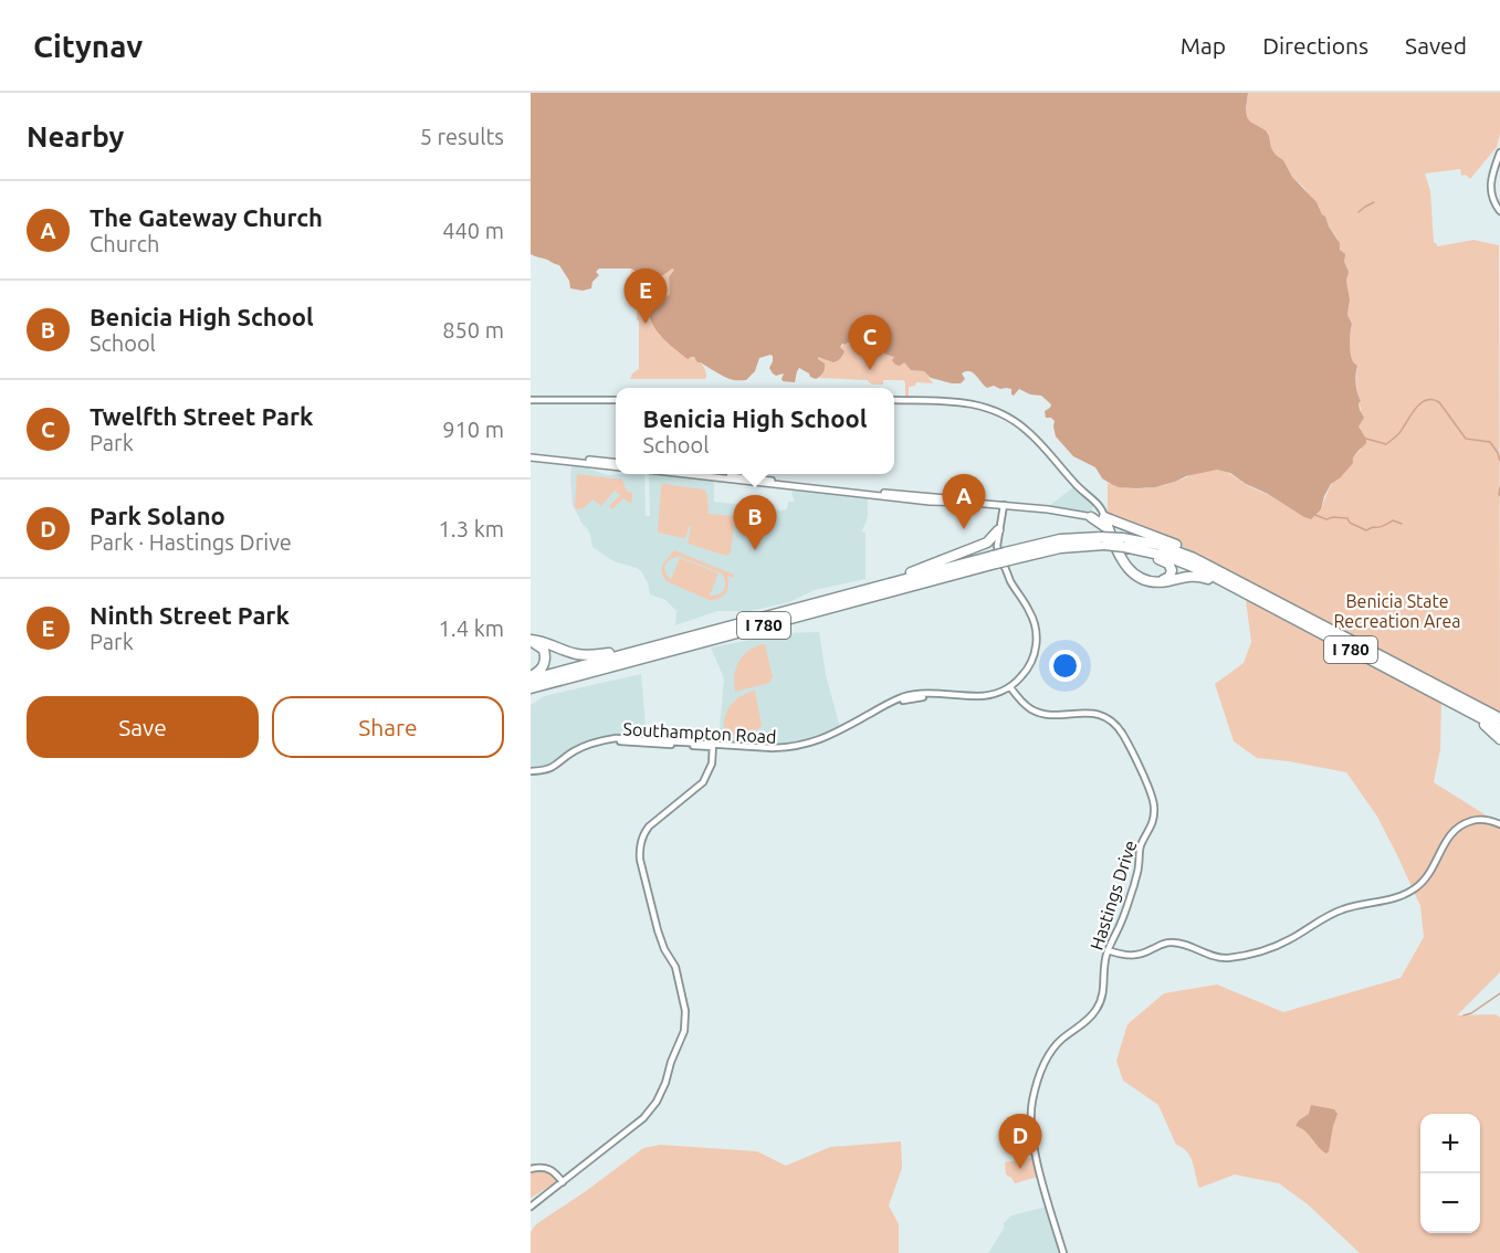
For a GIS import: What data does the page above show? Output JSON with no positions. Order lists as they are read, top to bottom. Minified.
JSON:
{"streets":{"highway":["I 780"],"street":["Southampton Road","Hastings Drive"]},"crossings":[["Southampton Road","Hastings Drive"]],"parks":["Benicia State Recreation Area"],"page":{"header":"Citynav","nav":["Map","Directions","Saved"],"heading":["Nearby","5 results"],"list":[{"mark":"A","name":"The Gateway Church","note":"Church","value":"440 m"},{"mark":"B","name":"Benicia High School","note":"School","value":"850 m"},{"mark":"C","name":"Twelfth Street Park","note":"Park","value":"910 m"},{"mark":"D","name":"Park Solano","note":"Park · Hastings Drive","value":"1.3 km"},{"mark":"E","name":"Ninth Street Park","note":"Park","value":"1.4 km"}],"pins":["E","C","A","B","D"],"popup":["Benicia High School","School"],"buttons":["Save","Share"],"map_buttons":["+","−"]}}
